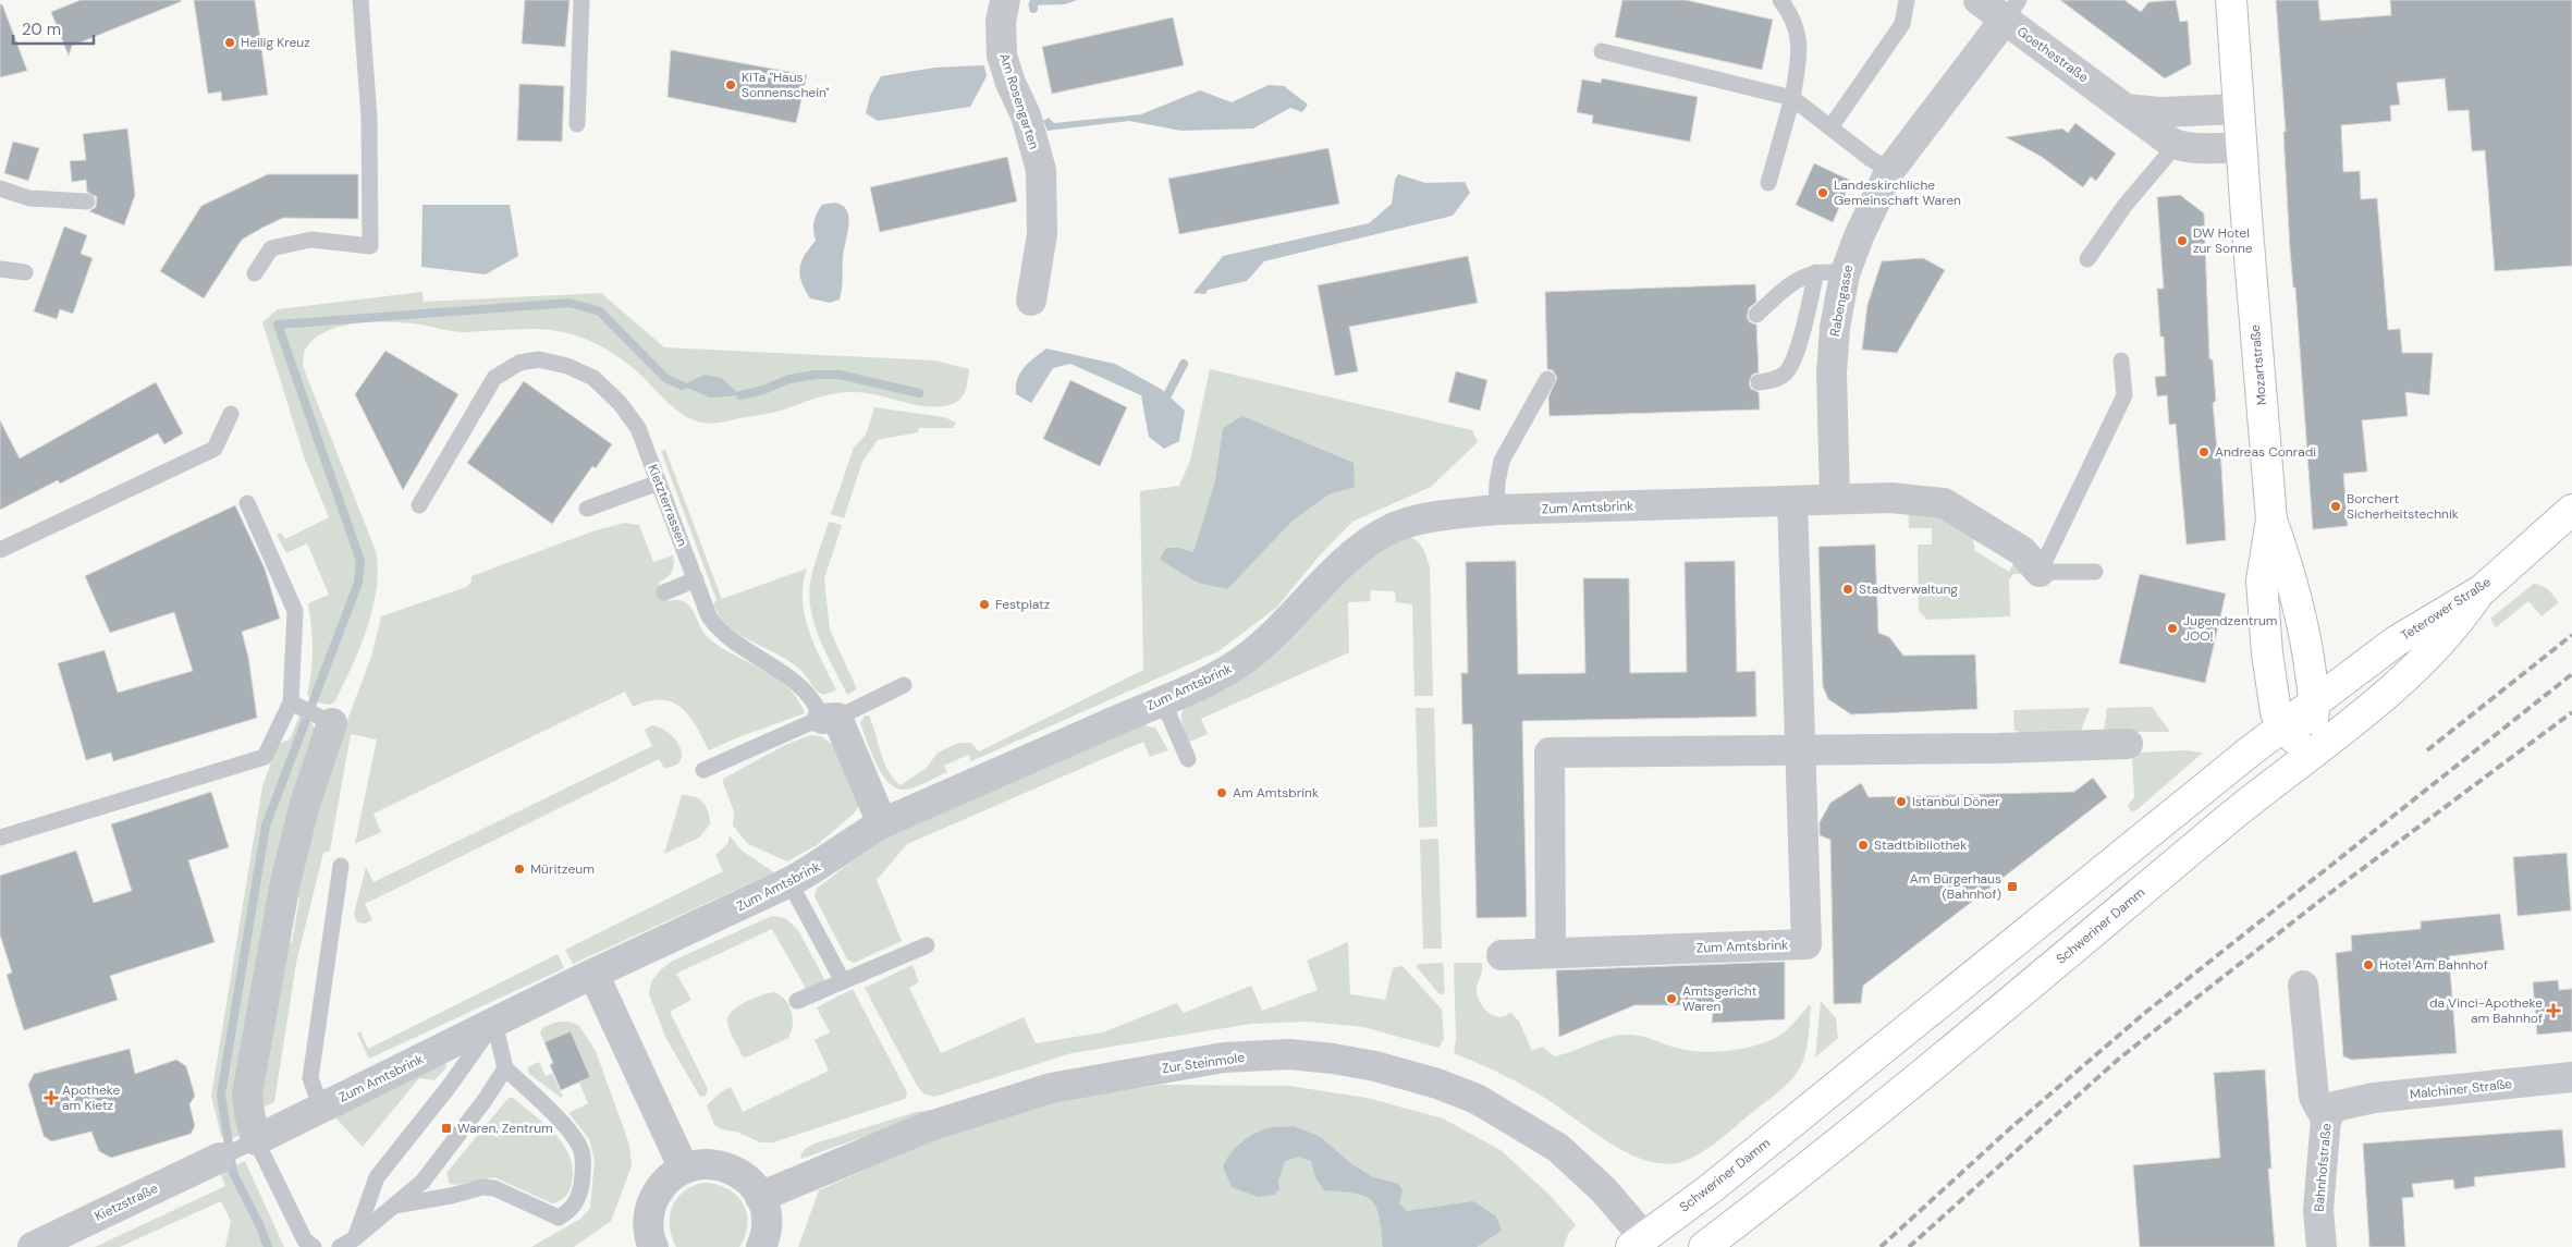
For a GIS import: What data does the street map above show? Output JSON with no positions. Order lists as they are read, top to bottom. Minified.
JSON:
{"streets":{"main road":["Mozartstraße","Teterower Straße","Schweriner Damm"],"street":["Goethestraße","Am Rosengarten","Rabengasse","Kietzterrassen","Zum Amtsbrink","Zur Steinmole","Malchiner Straße","Bahnhofstraße","Kietzstraße"]},"crossings":[["Goethestraße","Rabengasse"],["Goethestraße","Mozartstraße"],["Rabengasse","Zum Amtsbrink"],["Mozartstraße","Schweriner Damm"],["Kietzterrassen","Zum Amtsbrink"],["Zum Amtsbrink","Kietzstraße"],["Teterower Straße","Schweriner Damm"],["Schweriner Damm","Zur Steinmole"],["Malchiner Straße","Bahnhofstraße"]],"places":{"other":["Heilig Kreuz","KiTa \"Haus Sonnenschein\"","Landeskirchliche Gemeinschaft Waren","DW Hotel zur Sonne","Andreas Conradi","Borchert Sicherheitstechnik","Stadtverwaltung","Festplatz","Jugendzentrum JOO!","Am Amtsbrink","Istanbul Döner","Stadtbibliothek","Müritzeum","Hotel Am Bahnhof","Amtsgericht Waren"],"transit":["Am Bürgerhaus (Bahnhof)","Waren, Zentrum"],"health":["da Vinci-Apotheke am Bahnhof","Apotheke am Kietz"]},"scale_bar":"20 m"}
